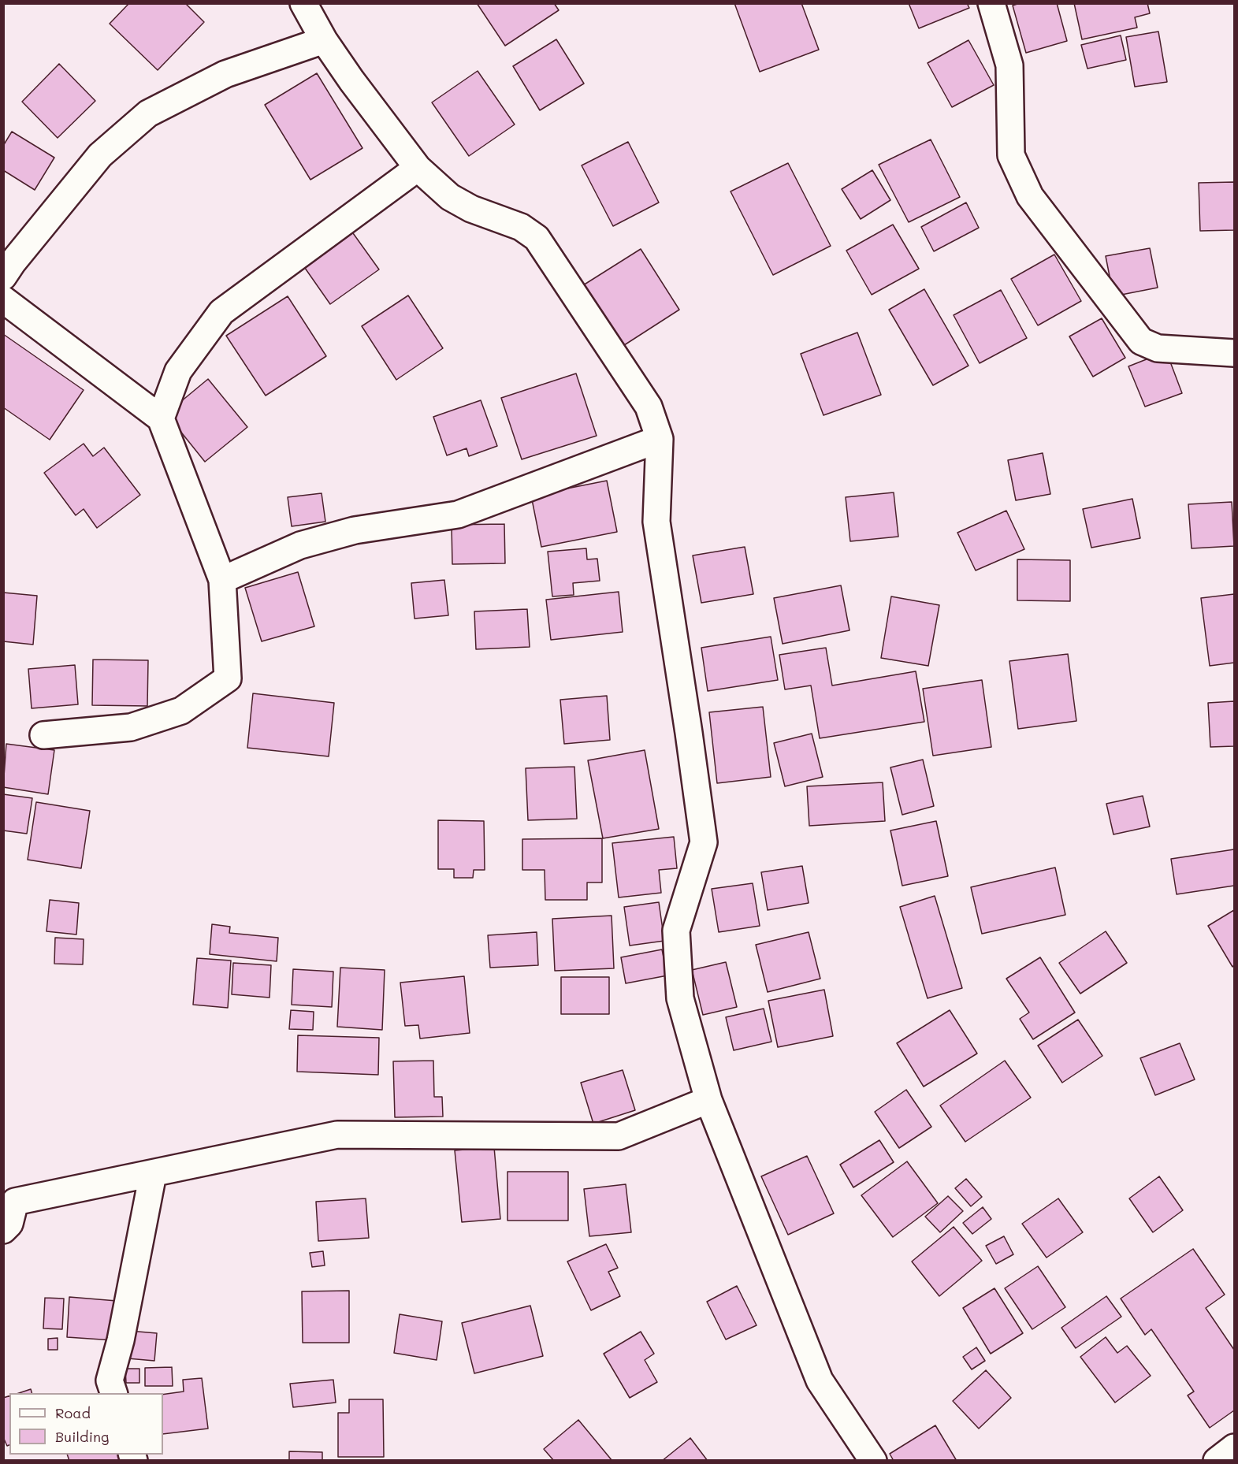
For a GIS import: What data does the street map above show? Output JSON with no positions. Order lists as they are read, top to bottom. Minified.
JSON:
{"legend":["Road","Building"]}
